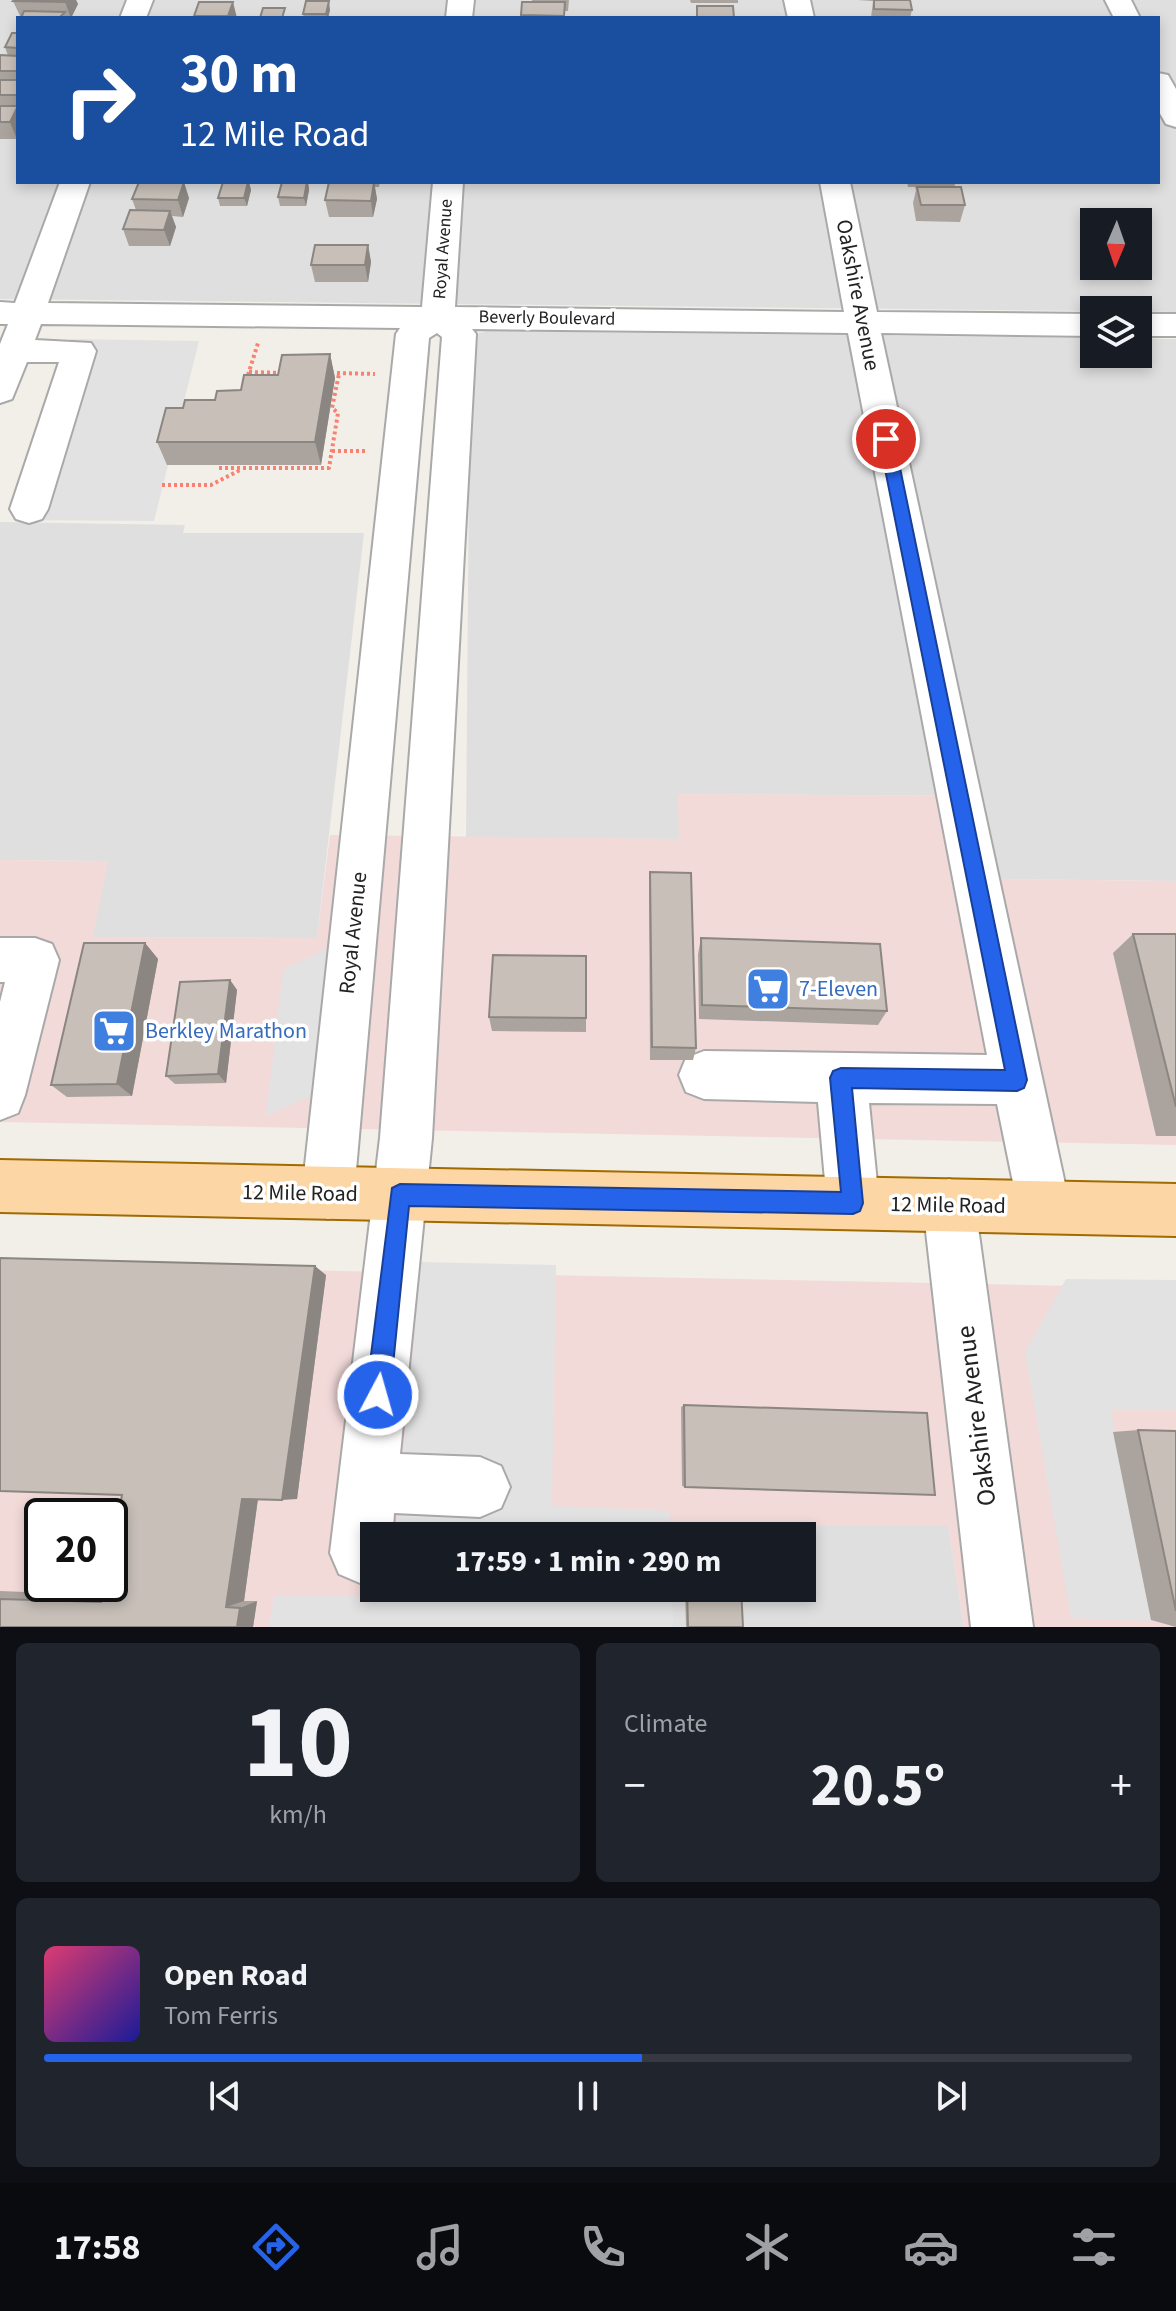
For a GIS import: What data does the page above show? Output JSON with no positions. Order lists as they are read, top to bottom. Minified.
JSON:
{"streets":{"main road":["12 Mile Road"],"street":["Royal Avenue","Oakshire Avenue","Beverly Boulevard"]},"crossings":[["Royal Avenue","Beverly Boulevard"],["Royal Avenue","12 Mile Road"],["Oakshire Avenue","Beverly Boulevard"],["Oakshire Avenue","12 Mile Road"]],"places":{"supermarket":["7-Eleven","Berkley Marathon"]},"north":"bottom","page":{"turn":["30 m","12 Mile Road"],"limit":"20","trip":"17:59 · 1 min · 290 m","tile":[["10","km/h"],"Climate"],"heat":["−","20.5°","+"],"song":["Open Road","Tom Ferris"],"tabs":"17:58"}}
